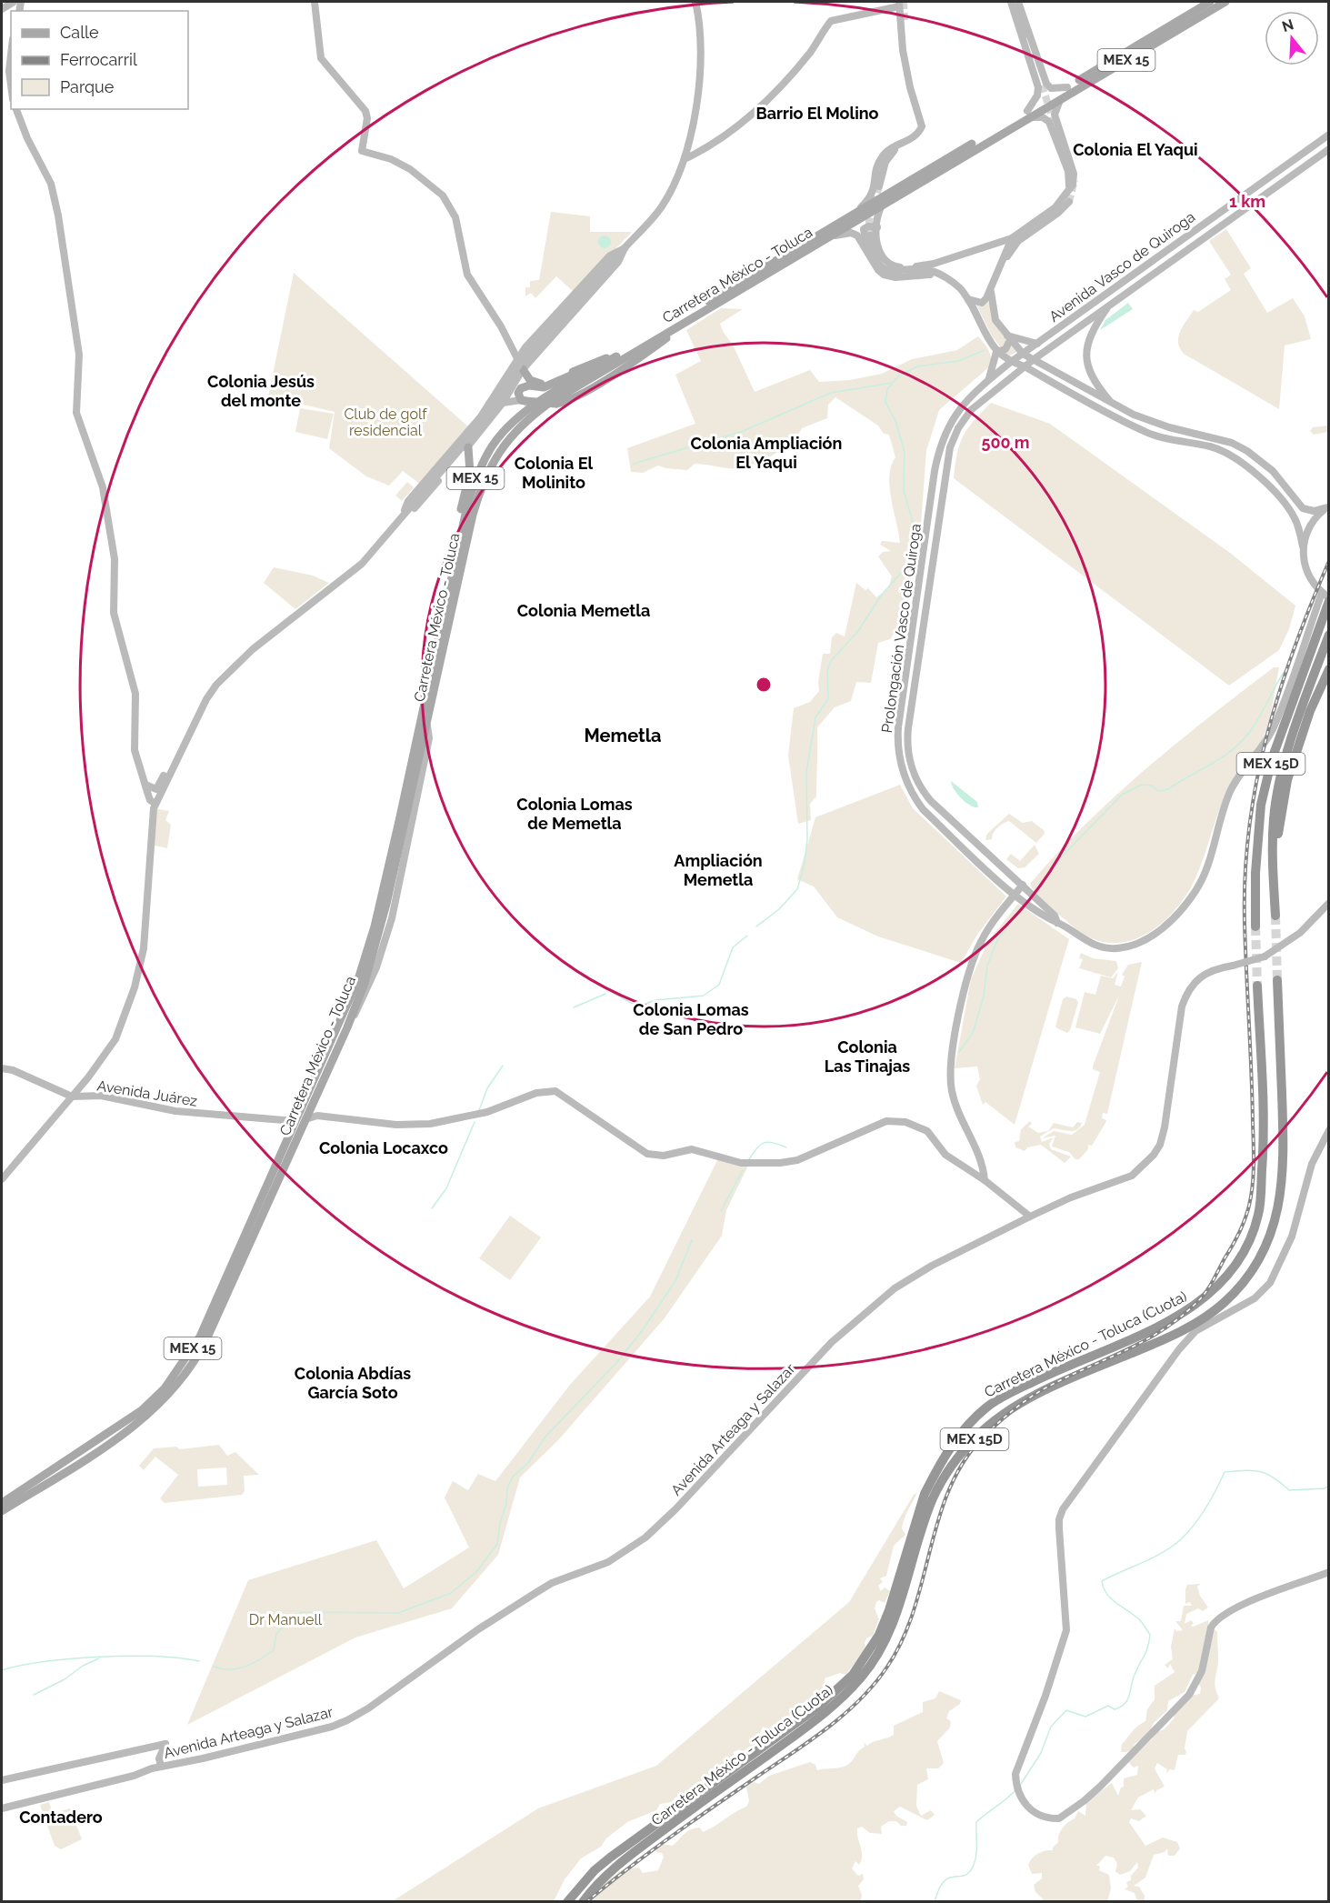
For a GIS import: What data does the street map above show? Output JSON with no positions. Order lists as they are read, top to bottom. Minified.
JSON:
{"streets":{"highway":["MEX 15D","Carretera México - Toluca (Cuota)"],"main road":["MEX 15","Carretera México - Toluca"],"street":["Avenida Vasco de Quiroga","Prolongación Vasco de Quiroga","Avenida Juárez","Avenida Arteaga y Salazar"]},"crossings":[["Avenida Vasco de Quiroga","Prolongación Vasco de Quiroga"],["Carretera México - Toluca","Avenida Juárez"],["Prolongación Vasco de Quiroga","MEX 15D"]],"districts":["Barrio El Molino","Colonia El Yaqui","Colonia Jesús del monte","Colonia Ampliación El Yaqui","Colonia El Molinito","Colonia Memetla","Memetla","Colonia Lomas de Memetla","Ampliación Memetla","Colonia Lomas de San Pedro","Colonia Las Tinajas","Colonia Locaxco","Colonia Abdías García Soto","Contadero"],"parks":["Club de golf residencial","Dr Manuell"],"legend":["Calle","Ferrocarril","Parque"],"north":"top","rings":["1 km","500 m"]}
